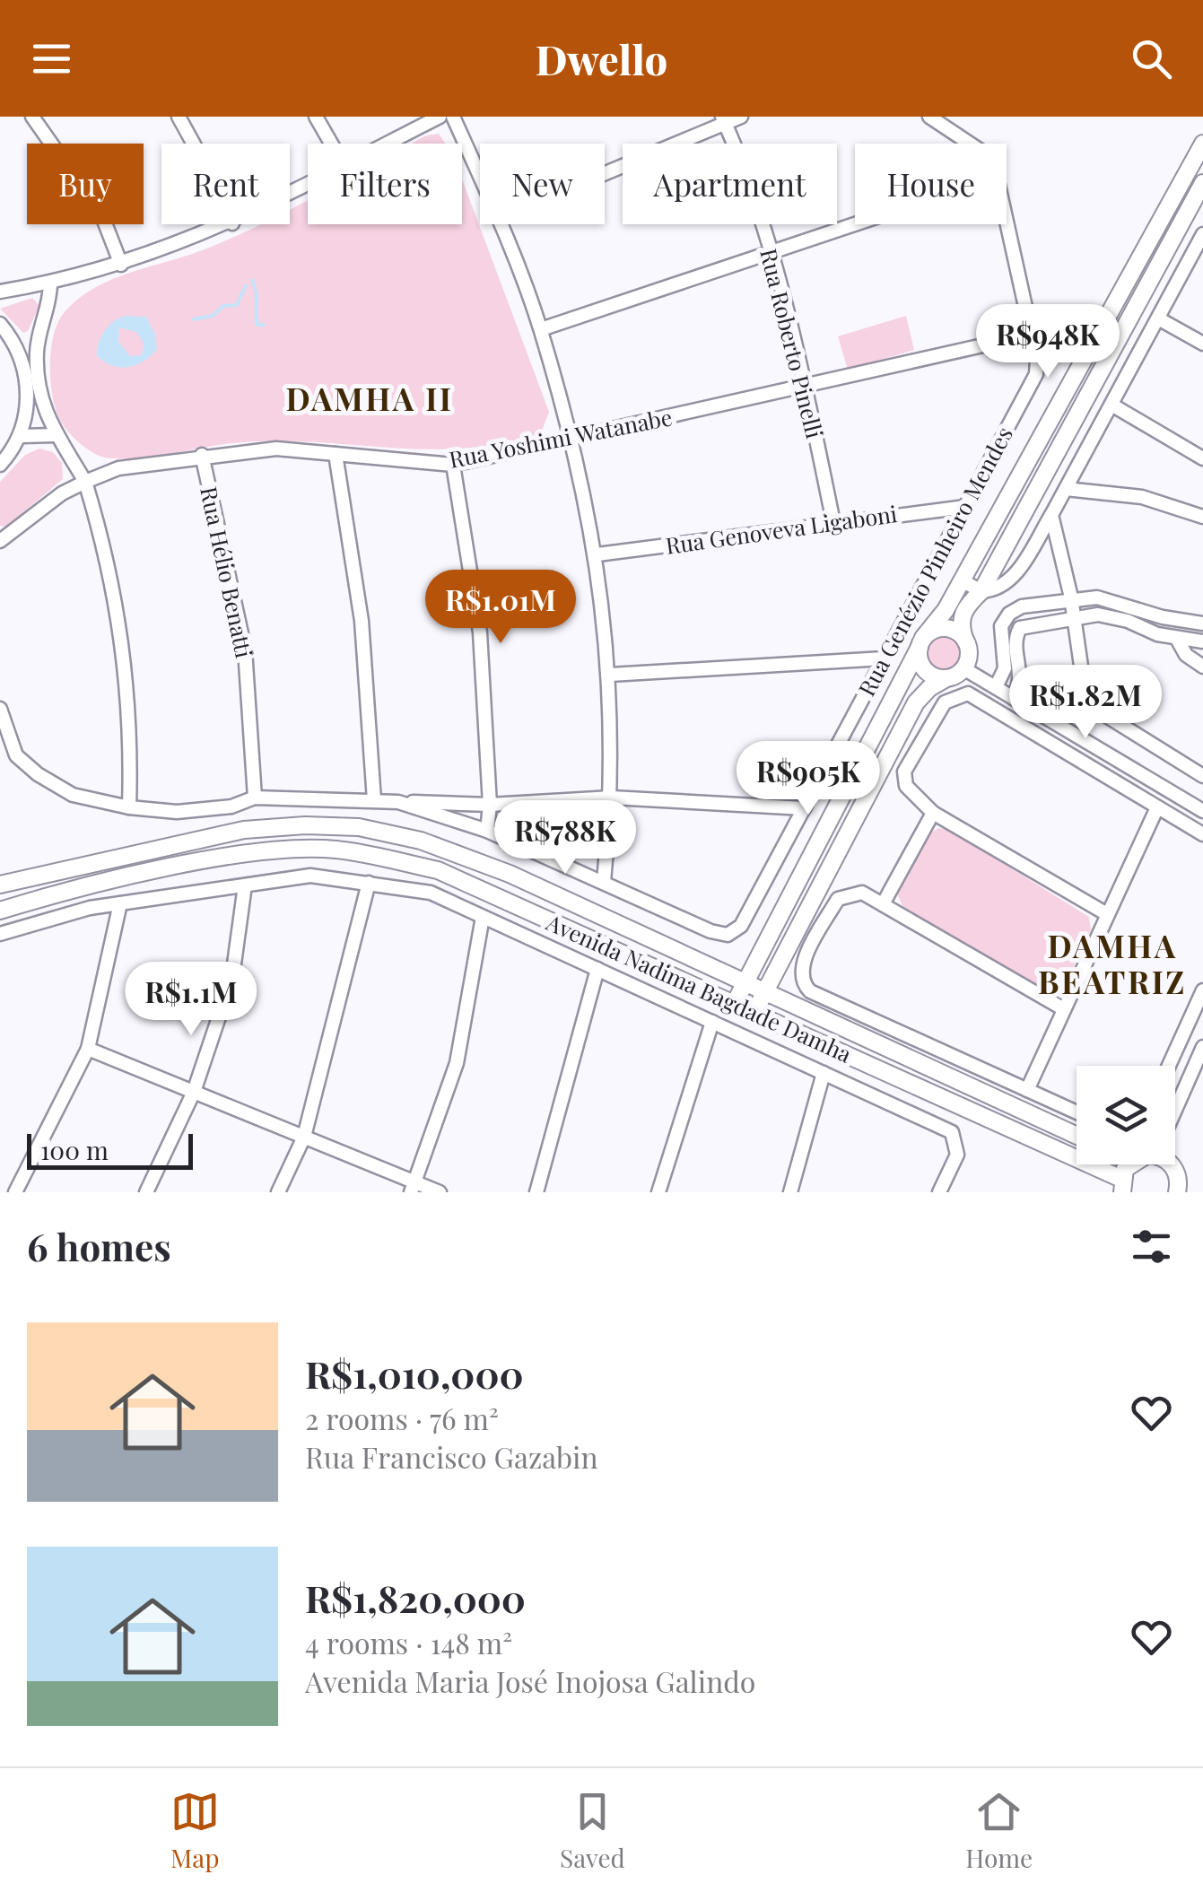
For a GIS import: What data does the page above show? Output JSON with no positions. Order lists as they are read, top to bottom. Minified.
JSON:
{"streets":{"street":["Rua Roberto Pinelli","Rua Yoshimi Watanabe","Rua Genoveva Ligaboni","Rua Genézio Pinheiro Mendes","Rua Hélio Benatti","Avenida Nadima Bagdade Damha"]},"crossings":[["Rua Roberto Pinelli","Rua Yoshimi Watanabe"],["Rua Roberto Pinelli","Rua Genoveva Ligaboni"],["Rua Yoshimi Watanabe","Rua Genézio Pinheiro Mendes"],["Rua Yoshimi Watanabe","Rua Hélio Benatti"],["Rua Genoveva Ligaboni","Rua Genézio Pinheiro Mendes"]],"districts":["DAMHA II","DAMHA BEATRIZ"],"scale_bar":"100 m","page":{"header":"Dwello","chip":["Buy","Rent","Filters","New","Apartment","House"],"price":["R$948K","R$1.01M","R$1.82M","R$905K","R$788K","R$1.1M"],"scale":"100 m","heading":"6 homes","list":[{"name":"R$1,010,000","note":"2 rooms · 76 m² · Rua Francisco Gazabin"},{"name":"R$1,820,000","note":"4 rooms · 148 m² · Avenida Maria José Inojosa Galindo"}],"tabs":["Map","Saved","Home"]}}
